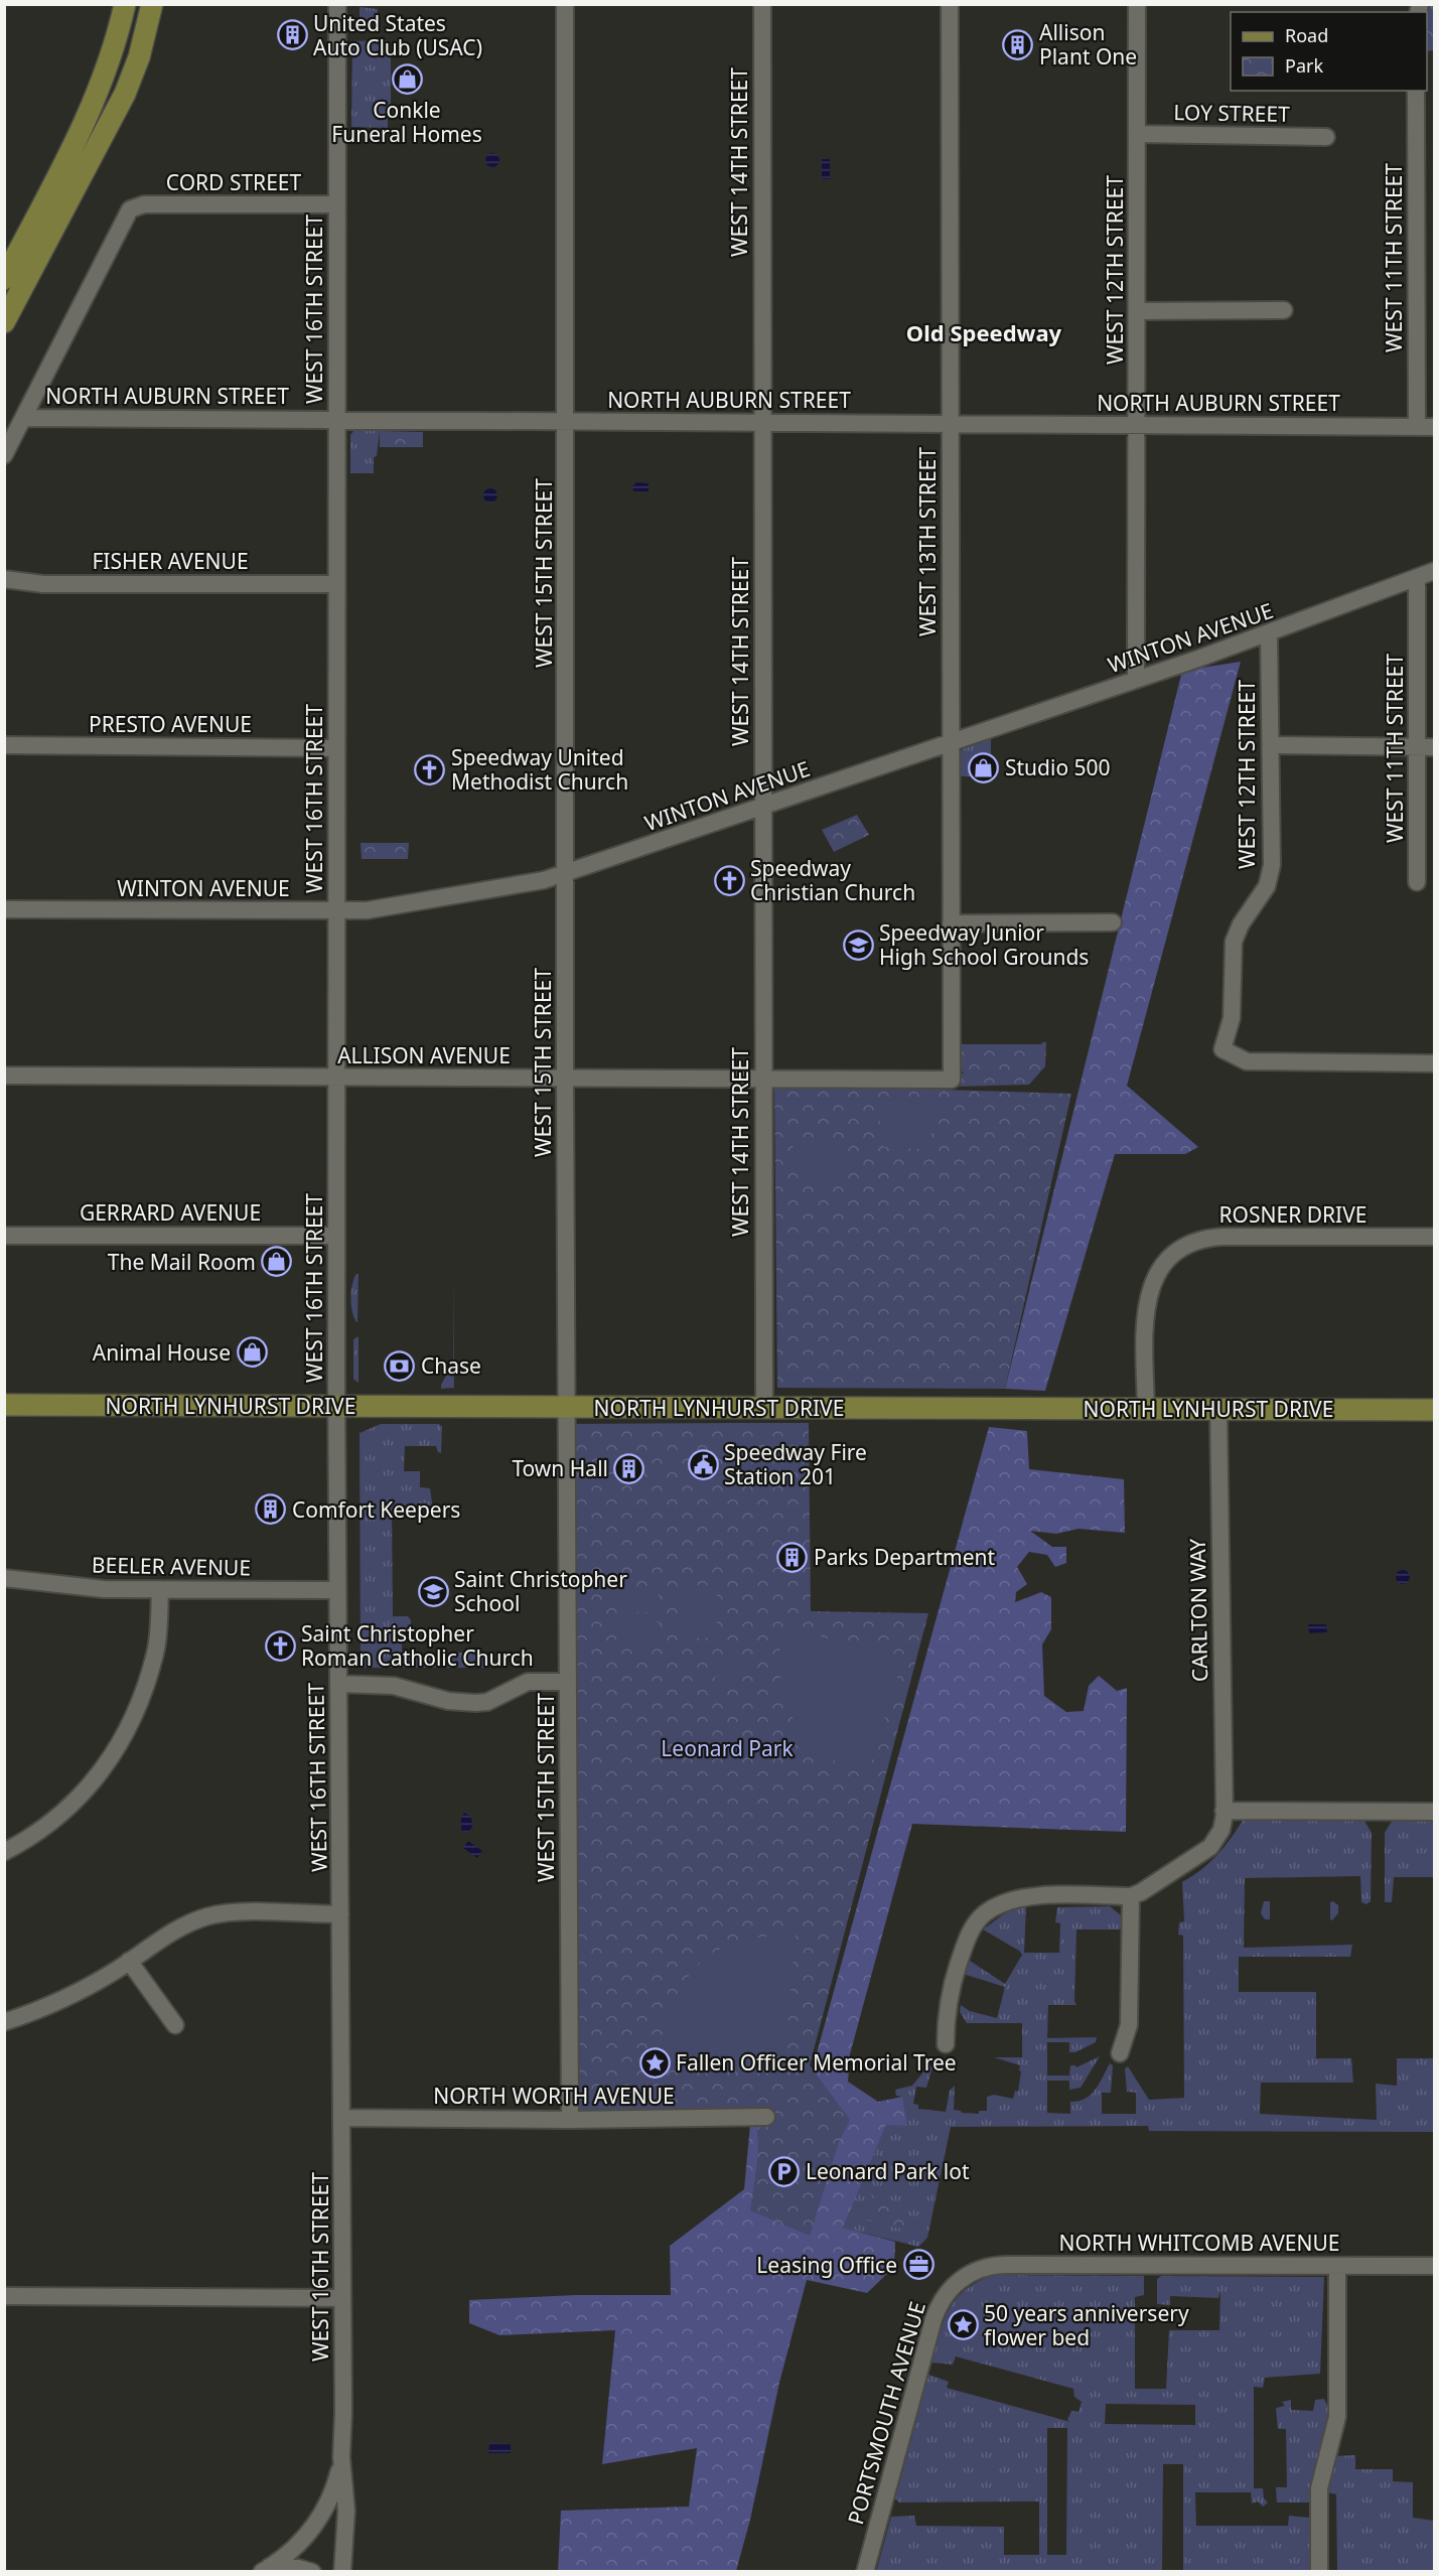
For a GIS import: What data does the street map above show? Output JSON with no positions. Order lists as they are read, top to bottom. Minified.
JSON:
{"streets":{"main road":["NORTH LYNHURST DRIVE"],"street":["LOY STREET","WEST 14TH STREET","CORD STREET","WEST 11TH STREET","WEST 12TH STREET","WEST 16TH STREET","NORTH AUBURN STREET","WEST 13TH STREET","FISHER AVENUE","WEST 15TH STREET","WINTON AVENUE","PRESTO AVENUE","ALLISON AVENUE","GERRARD AVENUE","ROSNER DRIVE","BEELER AVENUE","CARLTON WAY","NORTH WORTH AVENUE","NORTH WHITCOMB AVENUE","PORTSMOUTH AVENUE"]},"crossings":[["LOY STREET","WEST 12TH STREET"],["WEST 14TH STREET","NORTH AUBURN STREET"],["WEST 14TH STREET","WINTON AVENUE"],["WEST 14TH STREET","ALLISON AVENUE"],["WEST 14TH STREET","NORTH LYNHURST DRIVE"],["CORD STREET","WEST 16TH STREET"],["CORD STREET","NORTH AUBURN STREET"],["WEST 11TH STREET","NORTH AUBURN STREET"],["WEST 11TH STREET","WINTON AVENUE"],["WEST 12TH STREET","NORTH AUBURN STREET"],["WEST 12TH STREET","WINTON AVENUE"],["WEST 16TH STREET","NORTH AUBURN STREET"],["WEST 16TH STREET","FISHER AVENUE"],["WEST 16TH STREET","WINTON AVENUE"],["WEST 16TH STREET","PRESTO AVENUE"],["WEST 16TH STREET","ALLISON AVENUE"],["WEST 16TH STREET","GERRARD AVENUE"],["WEST 16TH STREET","NORTH LYNHURST DRIVE"],["WEST 16TH STREET","BEELER AVENUE"],["WEST 16TH STREET","NORTH WORTH AVENUE"],["NORTH AUBURN STREET","WEST 13TH STREET"],["NORTH AUBURN STREET","WEST 15TH STREET"],["WEST 13TH STREET","WINTON AVENUE"],["WEST 13TH STREET","ALLISON AVENUE"],["WEST 15TH STREET","WINTON AVENUE"],["WEST 15TH STREET","ALLISON AVENUE"],["WEST 15TH STREET","NORTH LYNHURST DRIVE"],["WEST 15TH STREET","NORTH WORTH AVENUE"],["ROSNER DRIVE","NORTH LYNHURST DRIVE"],["NORTH LYNHURST DRIVE","CARLTON WAY"],["NORTH WHITCOMB AVENUE","PORTSMOUTH AVENUE"]],"districts":["Old Speedway"],"parks":["Leonard Park"],"places":{"building":["United States Auto Club (USAC)","Allison Plant One","Town Hall","Comfort Keepers","Parks Department"],"shop":["Conkle Funeral Homes","Studio 500","The Mail Room","Animal House"],"church":["Speedway United Methodist Church","Speedway Christian Church","Saint Christopher Roman Catholic Church"],"school or university":["Speedway Junior High School Grounds","Saint Christopher School"],"bank":["Chase"],"public building":["Speedway Fire Station 201"],"place":["Fallen Officer Memorial Tree","50 years anniversery flower bed"],"parking":["Leonard Park lot"],"office":["Leasing Office"]},"legend":["Road","Park"]}
